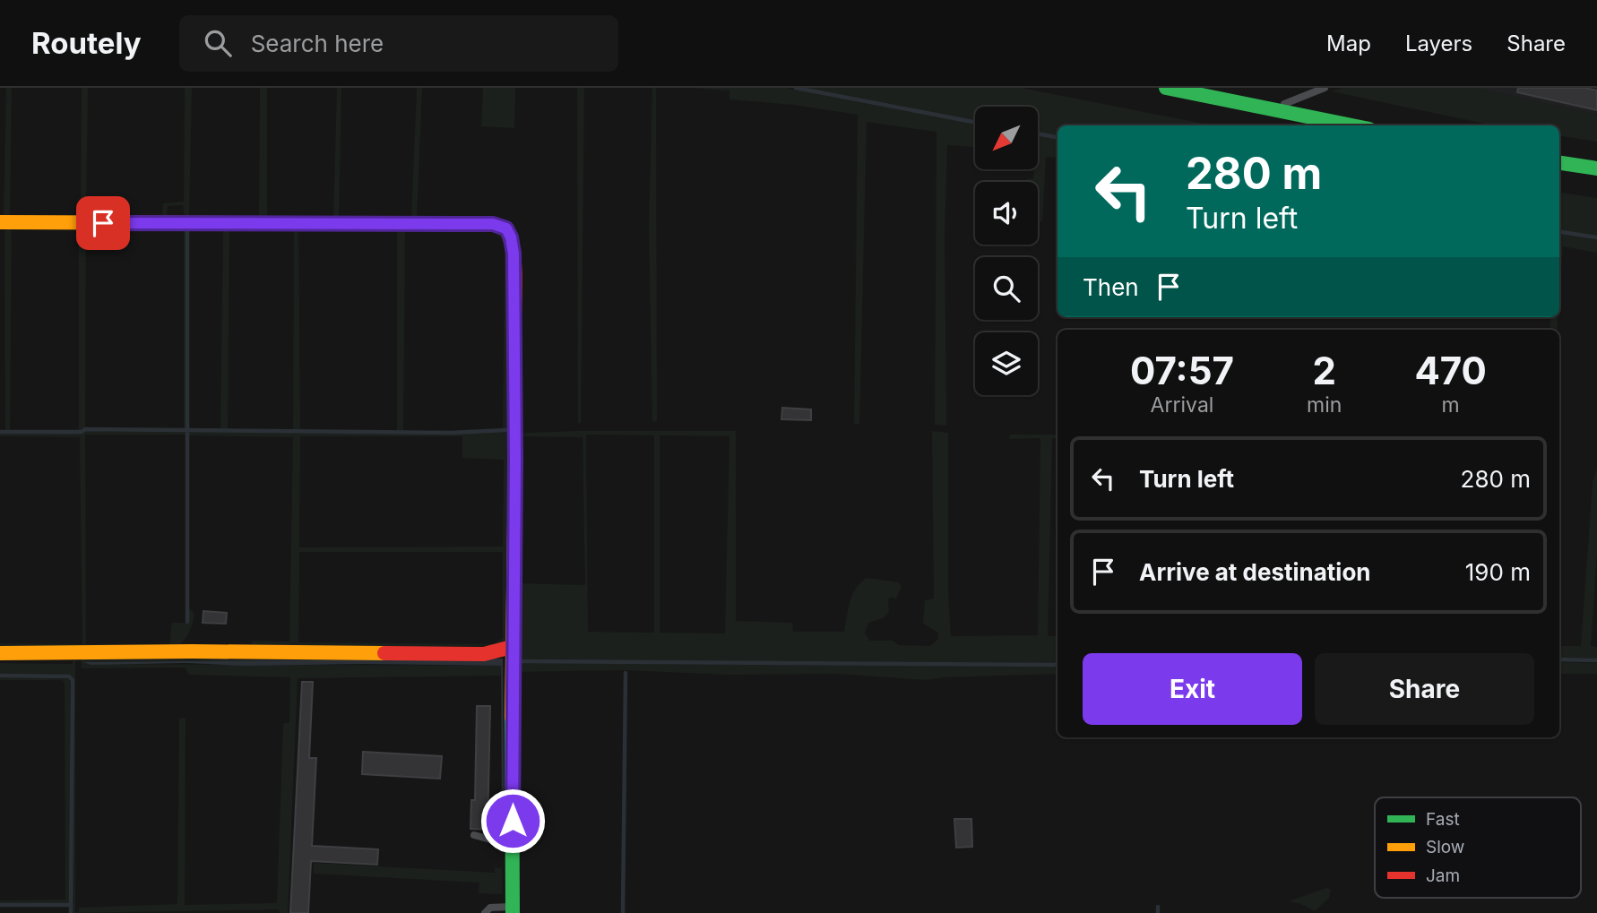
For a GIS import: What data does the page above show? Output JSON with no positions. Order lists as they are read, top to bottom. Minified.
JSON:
{"legend":["Fast","Slow","Jam"],"north":"bottom left","page":{"header":"Routely","search":"Search here","nav":["Map","Layers","Share"],"turn":["280 m","Turn left"],"then":"Then","eta":["07:57","Arrival","2","min","470","m"],"list":[{"name":"Turn left","value":"280 m"},{"name":"Arrive at destination","value":"190 m"}],"buttons":["Exit","Share"]}}
